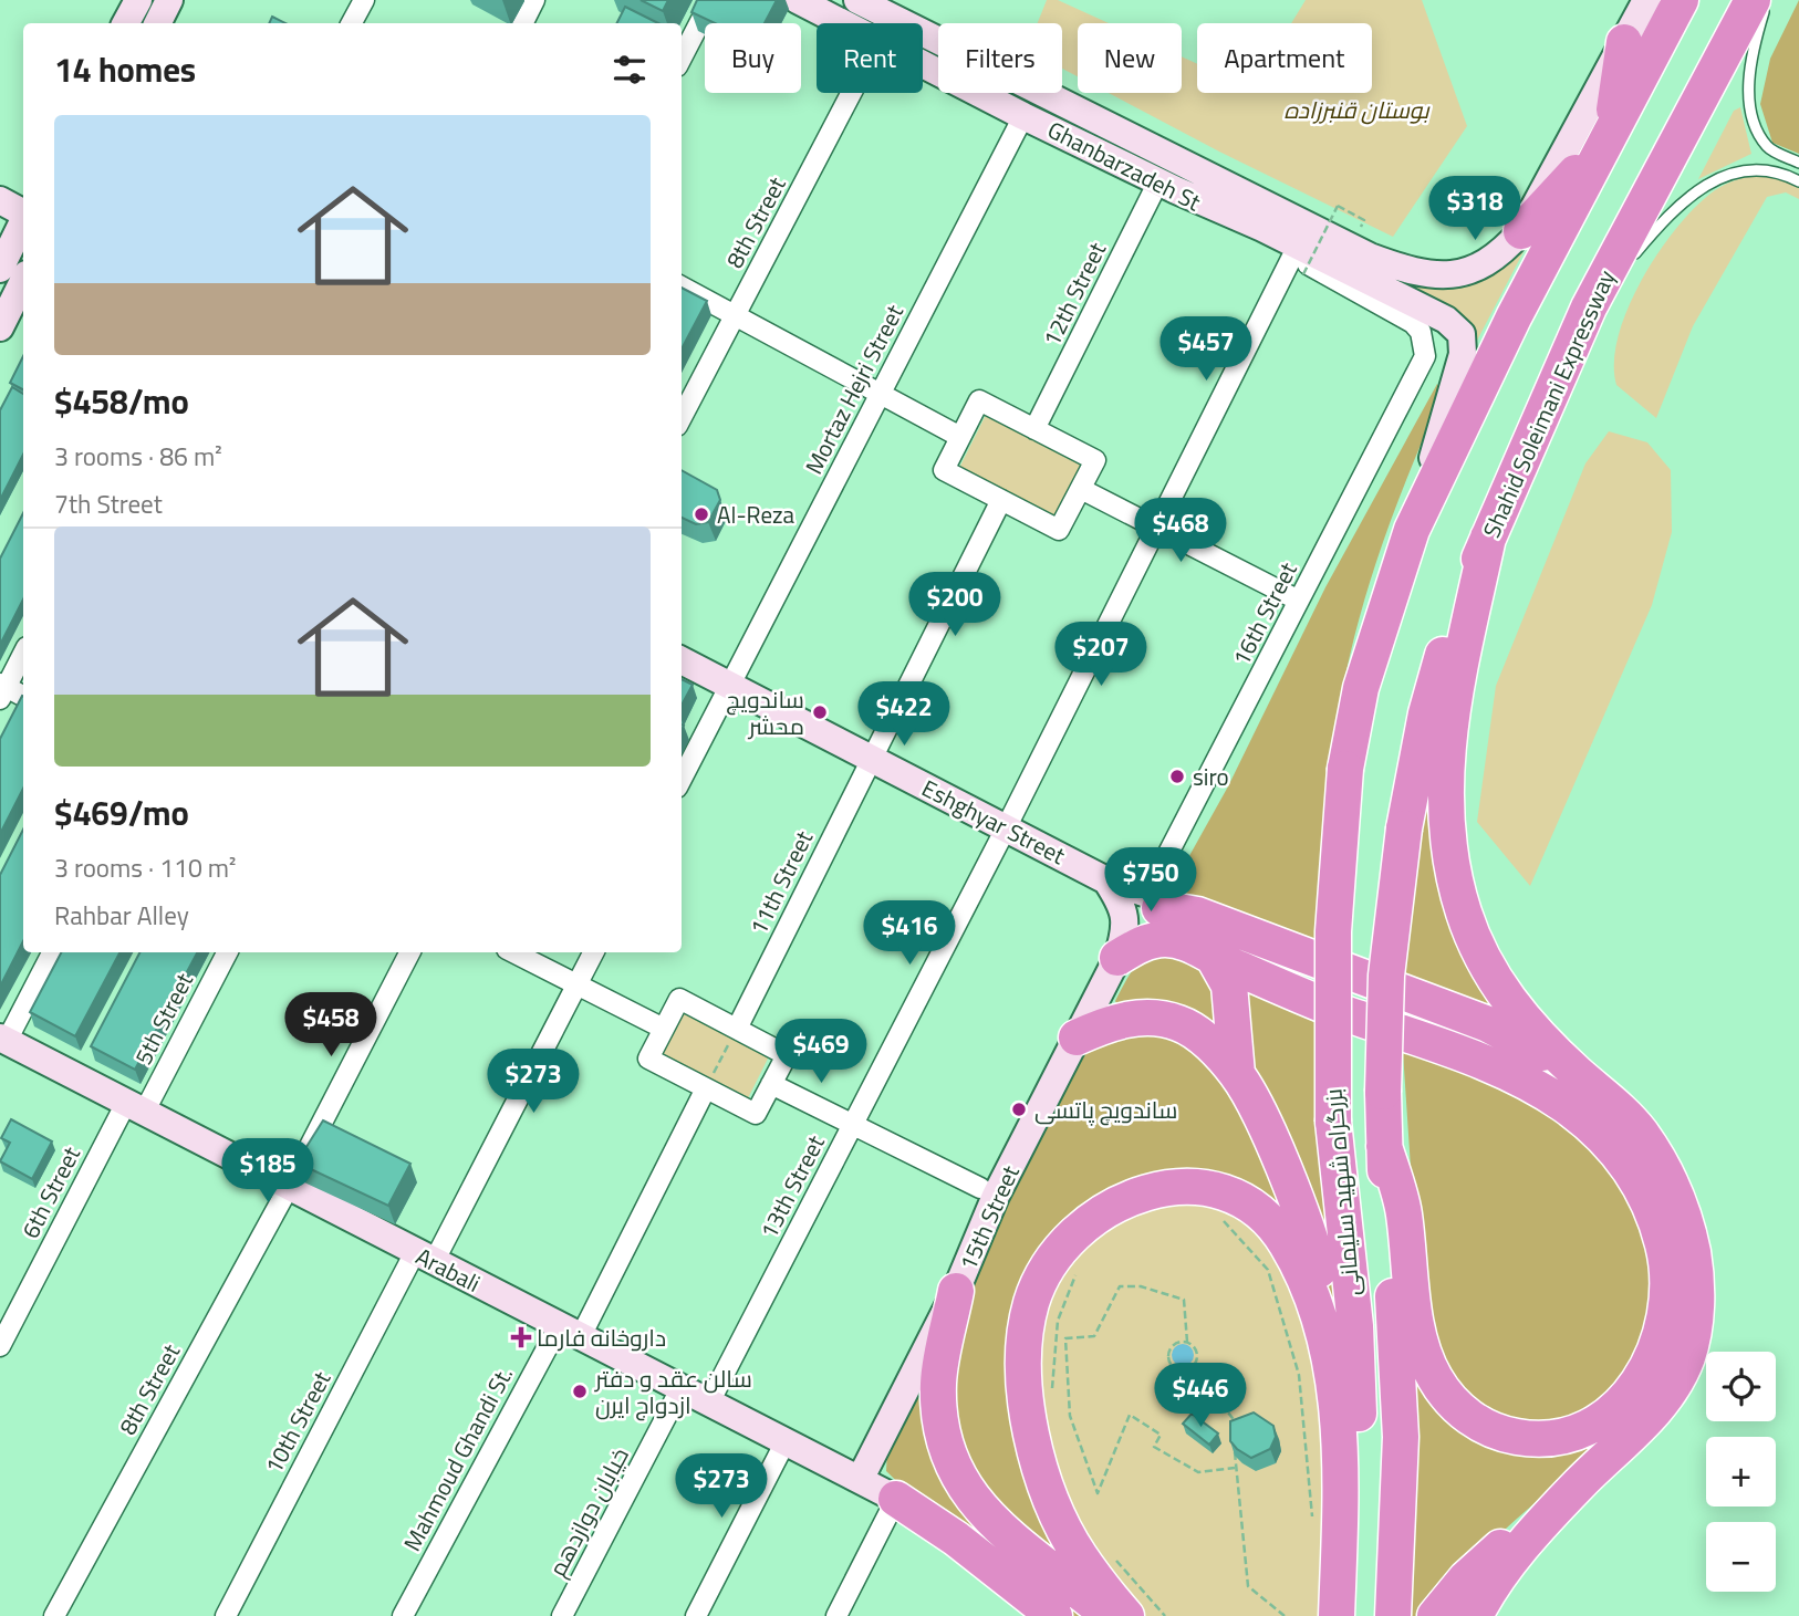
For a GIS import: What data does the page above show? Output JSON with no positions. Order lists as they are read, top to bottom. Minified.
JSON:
{"streets":{"highway":["Shahid Soleimani Expressway","بزرگراه شهید سلیمانی"],"main road":["Ghanbarzadeh St","Eshghyar Street","15th Street","Arabali"],"street":["8th Street","12th Street","Mortaz Hejri Street","16th Street","11th Street","5th Street","13th Street","6th Street","10th Street","Mahmoud Ghandi St.","خیابان دوازدهم"]},"crossings":[["Ghanbarzadeh St","12th Street"],["Ghanbarzadeh St","Mortaz Hejri Street"],["Ghanbarzadeh St","16th Street"],["Ghanbarzadeh St","13th Street"],["8th Street","Arabali"],["Mortaz Hejri Street","Eshghyar Street"],["Shahid Soleimani Expressway","بزرگراه شهید سلیمانی"],["16th Street","Eshghyar Street"],["Eshghyar Street","11th Street"],["Eshghyar Street","13th Street"],["Eshghyar Street","15th Street"],["5th Street","6th Street"],["5th Street","Arabali"],["13th Street","Arabali"],["6th Street","Arabali"],["15th Street","Arabali"],["Arabali","10th Street"],["Arabali","Mahmoud Ghandi St."],["Arabali","خیابان دوازدهم"]],"parks":["بوستان قنبرزاده"],"places":{"other":["Al-Reza","ساندویچ محشر","siro","ساندویچ پاتسی","سالن عقد و دفتر ازدواج ایرن"],"health":["داروخانه فارما"]},"page":{"chip":["Buy","Rent","Filters","New","Apartment"],"heading":"14 homes","list":[{"name":"$458/mo","note":"3 rooms · 86 m² · 7th Street"},{"name":"$469/mo","note":"3 rooms · 110 m² · Rahbar Alley"}],"price":["$318","$457","$468","$200","$207","$422","$750","$416","$458","$469","$273","$185","$446","$273"],"map_buttons":["+","−"]}}
